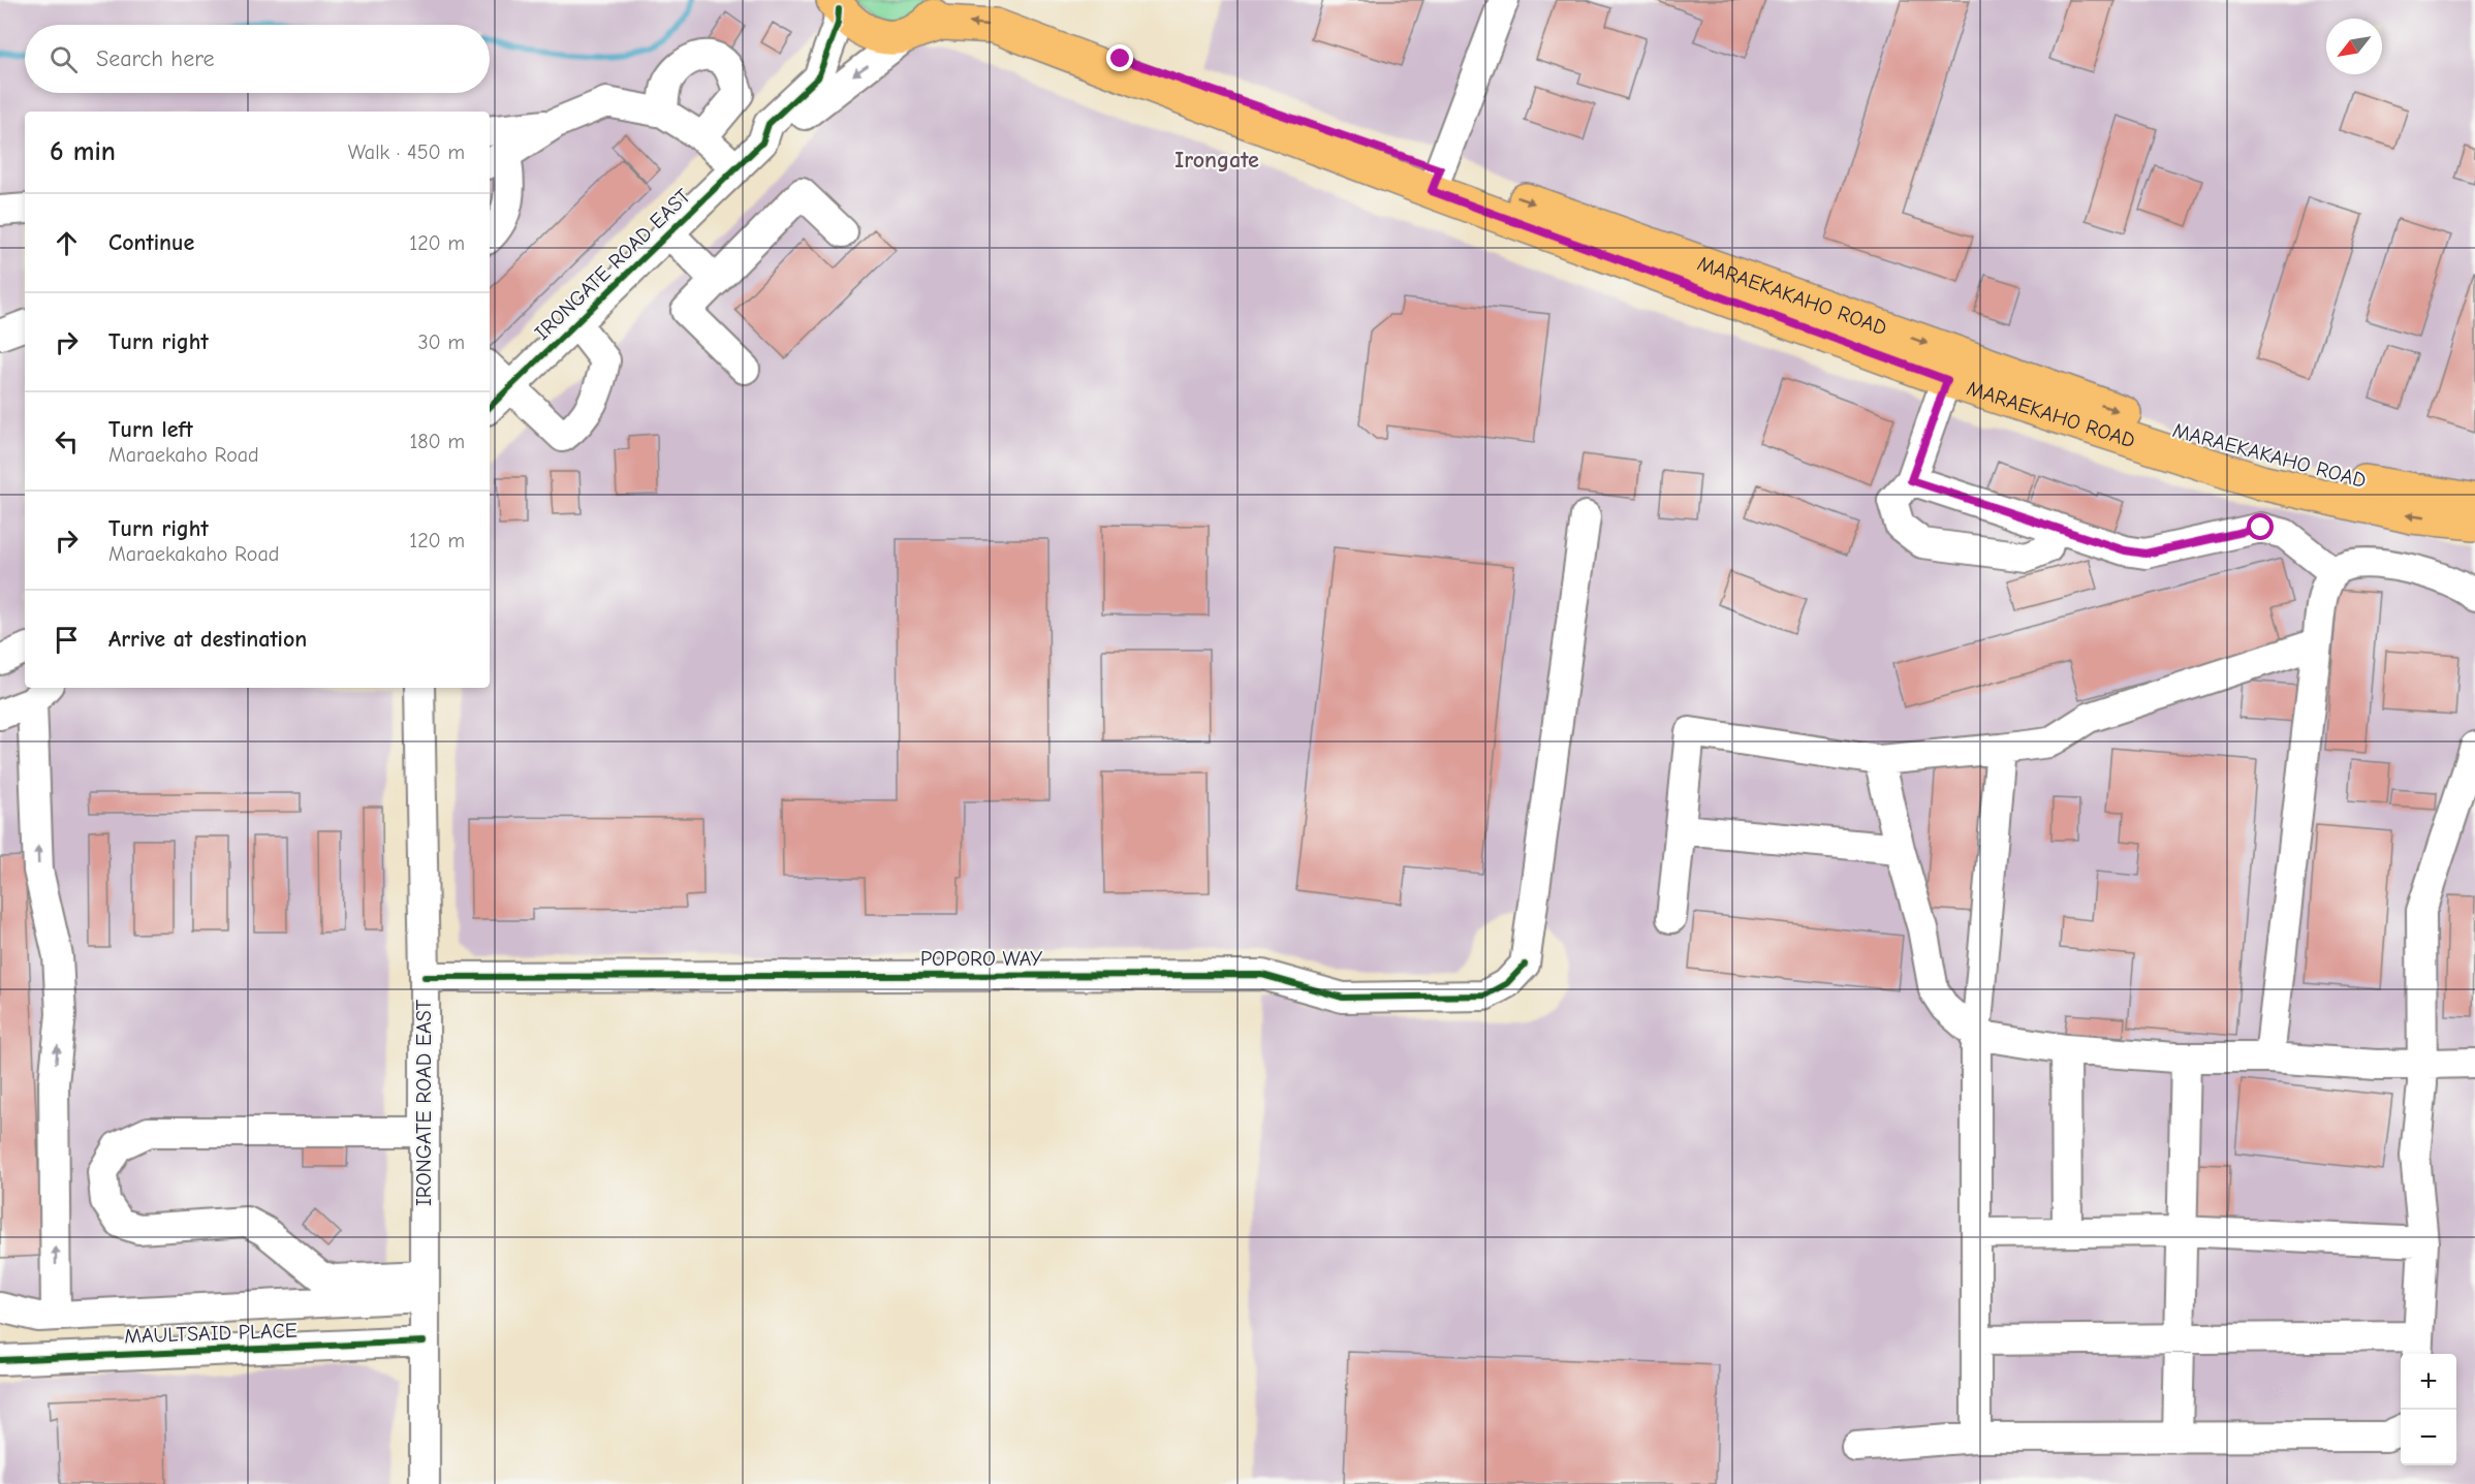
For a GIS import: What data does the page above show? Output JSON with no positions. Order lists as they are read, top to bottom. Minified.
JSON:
{"streets":{"main road":["MARAEKAKAHO ROAD","MARAEKAHO ROAD"],"street":["IRONGATE ROAD EAST","POPORO WAY","MAULTSAID PLACE"]},"crossings":[["IRONGATE ROAD EAST","POPORO WAY"],["IRONGATE ROAD EAST","MAULTSAID PLACE"],["MARAEKAKAHO ROAD","MARAEKAHO ROAD"]],"one_way":["MARAEKAKAHO ROAD","MARAEKAHO ROAD"],"districts":["Irongate"],"north":"bottom left","page":{"search":"Search here","heading":["6 min","Walk · 450 m"],"list":[["Continue","120 m"],["Turn right","30 m"],["Turn left","Maraekaho Road","180 m"],["Turn right","Maraekakaho Road","120 m"],"Arrive at destination"],"map_buttons":["+","−"]}}
